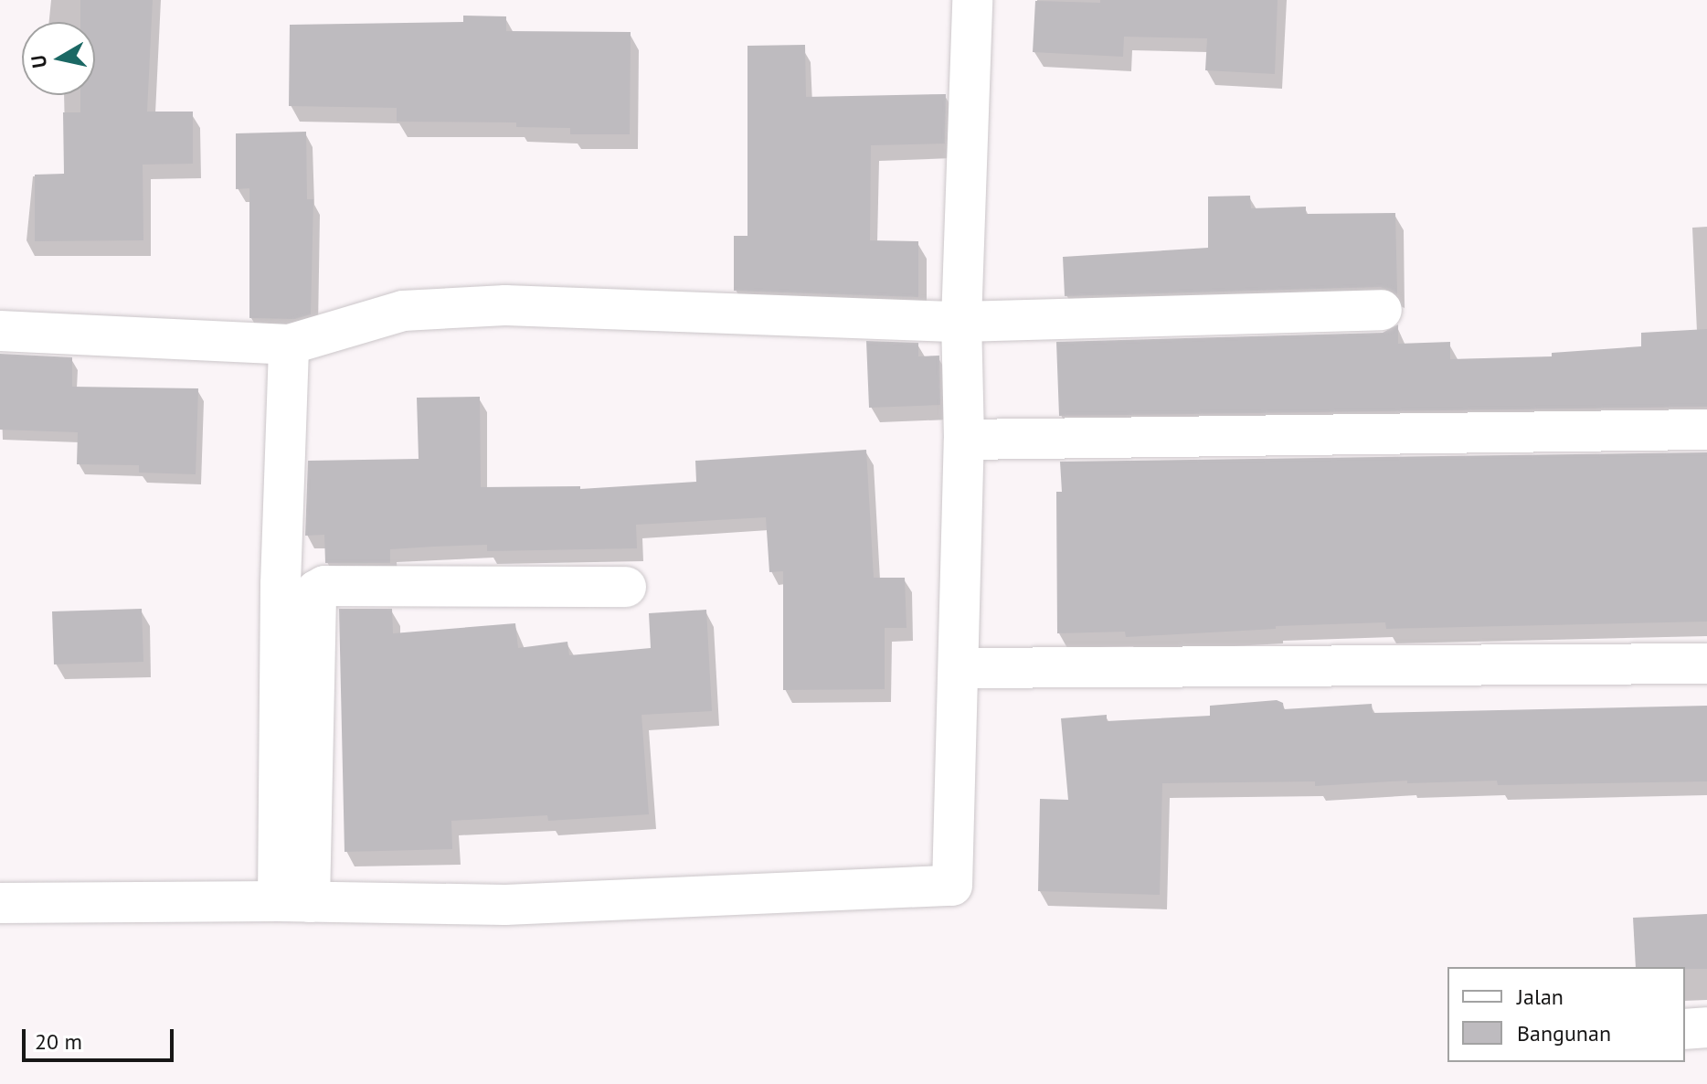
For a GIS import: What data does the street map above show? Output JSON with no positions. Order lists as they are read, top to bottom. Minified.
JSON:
{"legend":["Jalan","Bangunan"],"scale_bar":"20 m","north":"left"}
